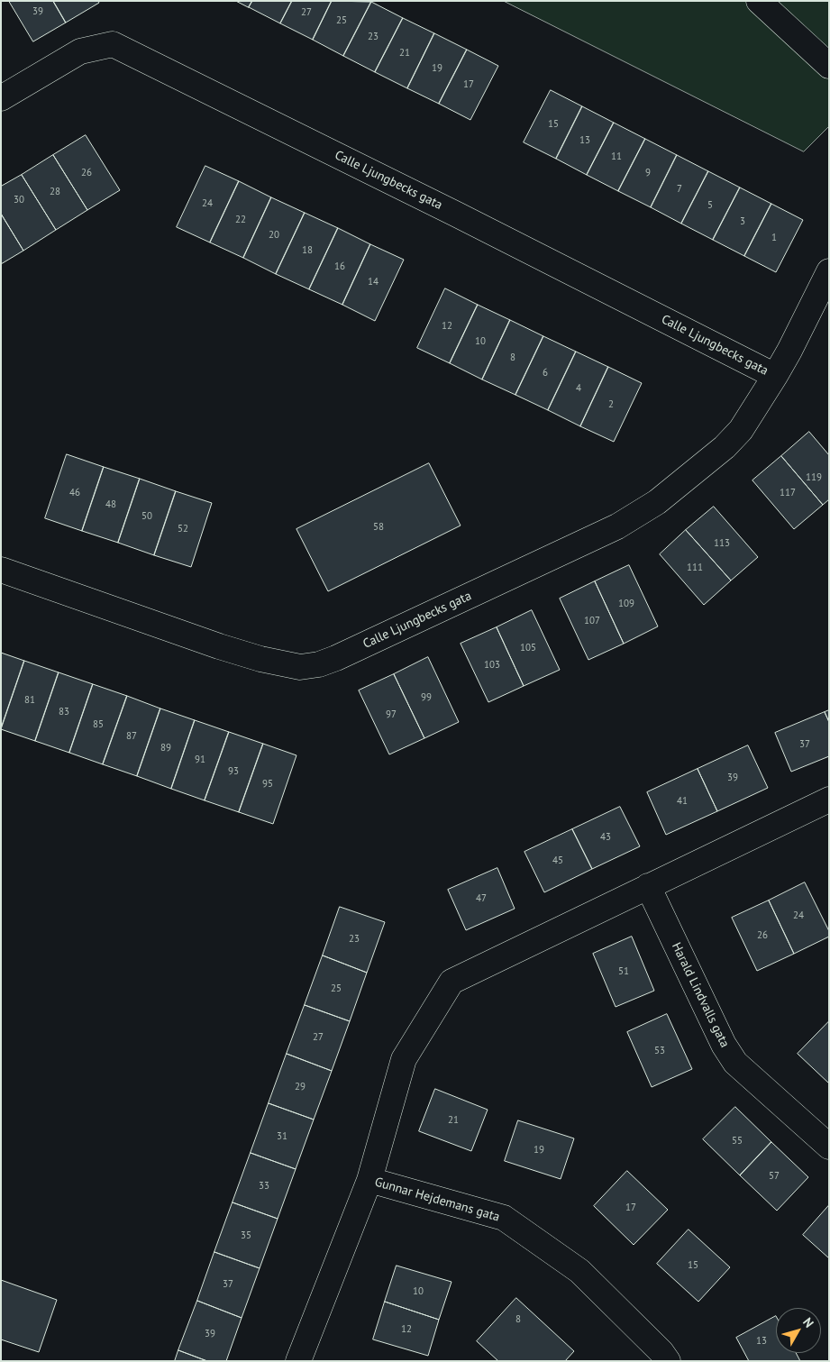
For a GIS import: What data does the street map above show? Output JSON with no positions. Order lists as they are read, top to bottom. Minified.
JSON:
{"streets":{"street":["Calle Ljungbecks gata","Harald Lindvalls gata","Gunnar Hejdemans gata"]},"crossings":[["Harald Lindvalls gata","Gunnar Hejdemans gata"]],"house_numbers":["39","27","25","23","21","19","17","15","13","11","26","9","7","28","30","24","5","22","3","20","1","18","16","14","12","10","8","6","4","2","119","46","117","48","50","58","52","113","111","109","107","105","103","99","81","83","97","85","87","37","89","91","93","39","95","41","43","45","47","24","26","23","51","25","27","53","29","21","31","55","19","57","33","17","35","15","37","10","8","12","39","13"],"north":"top right"}
